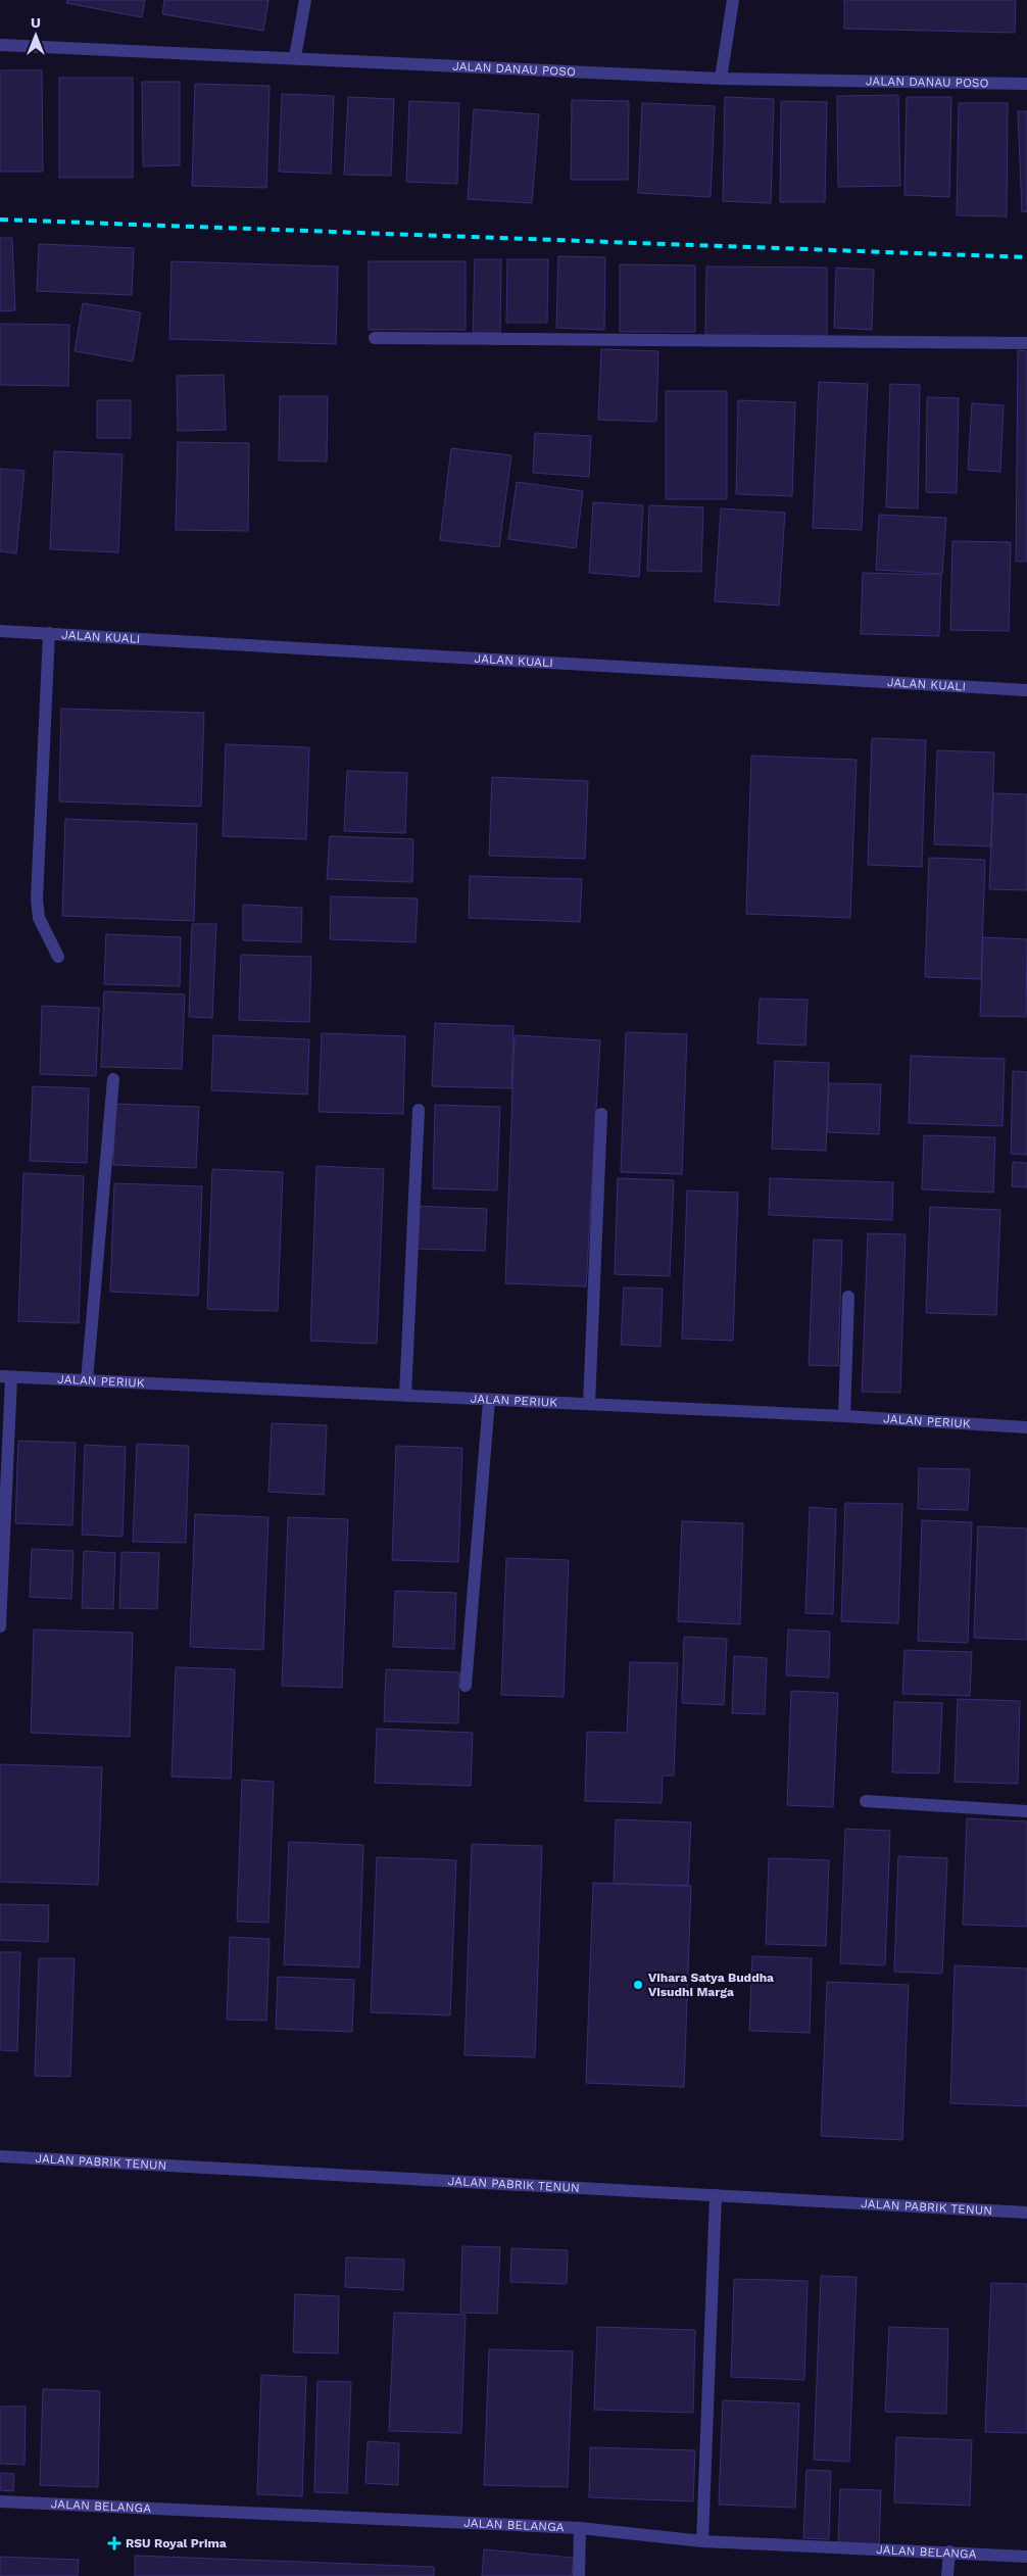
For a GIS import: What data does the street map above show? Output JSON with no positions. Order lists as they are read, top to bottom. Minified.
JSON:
{"streets":{"street":["JALAN DANAU POSO","JALAN KUALI","JALAN PERIUK","JALAN PABRIK TENUN","JALAN BELANGA"]},"places":{"other":["Vihara Satya Buddha Visudhi Marga"],"health":["RSU Royal Prima"]},"north":"top"}
